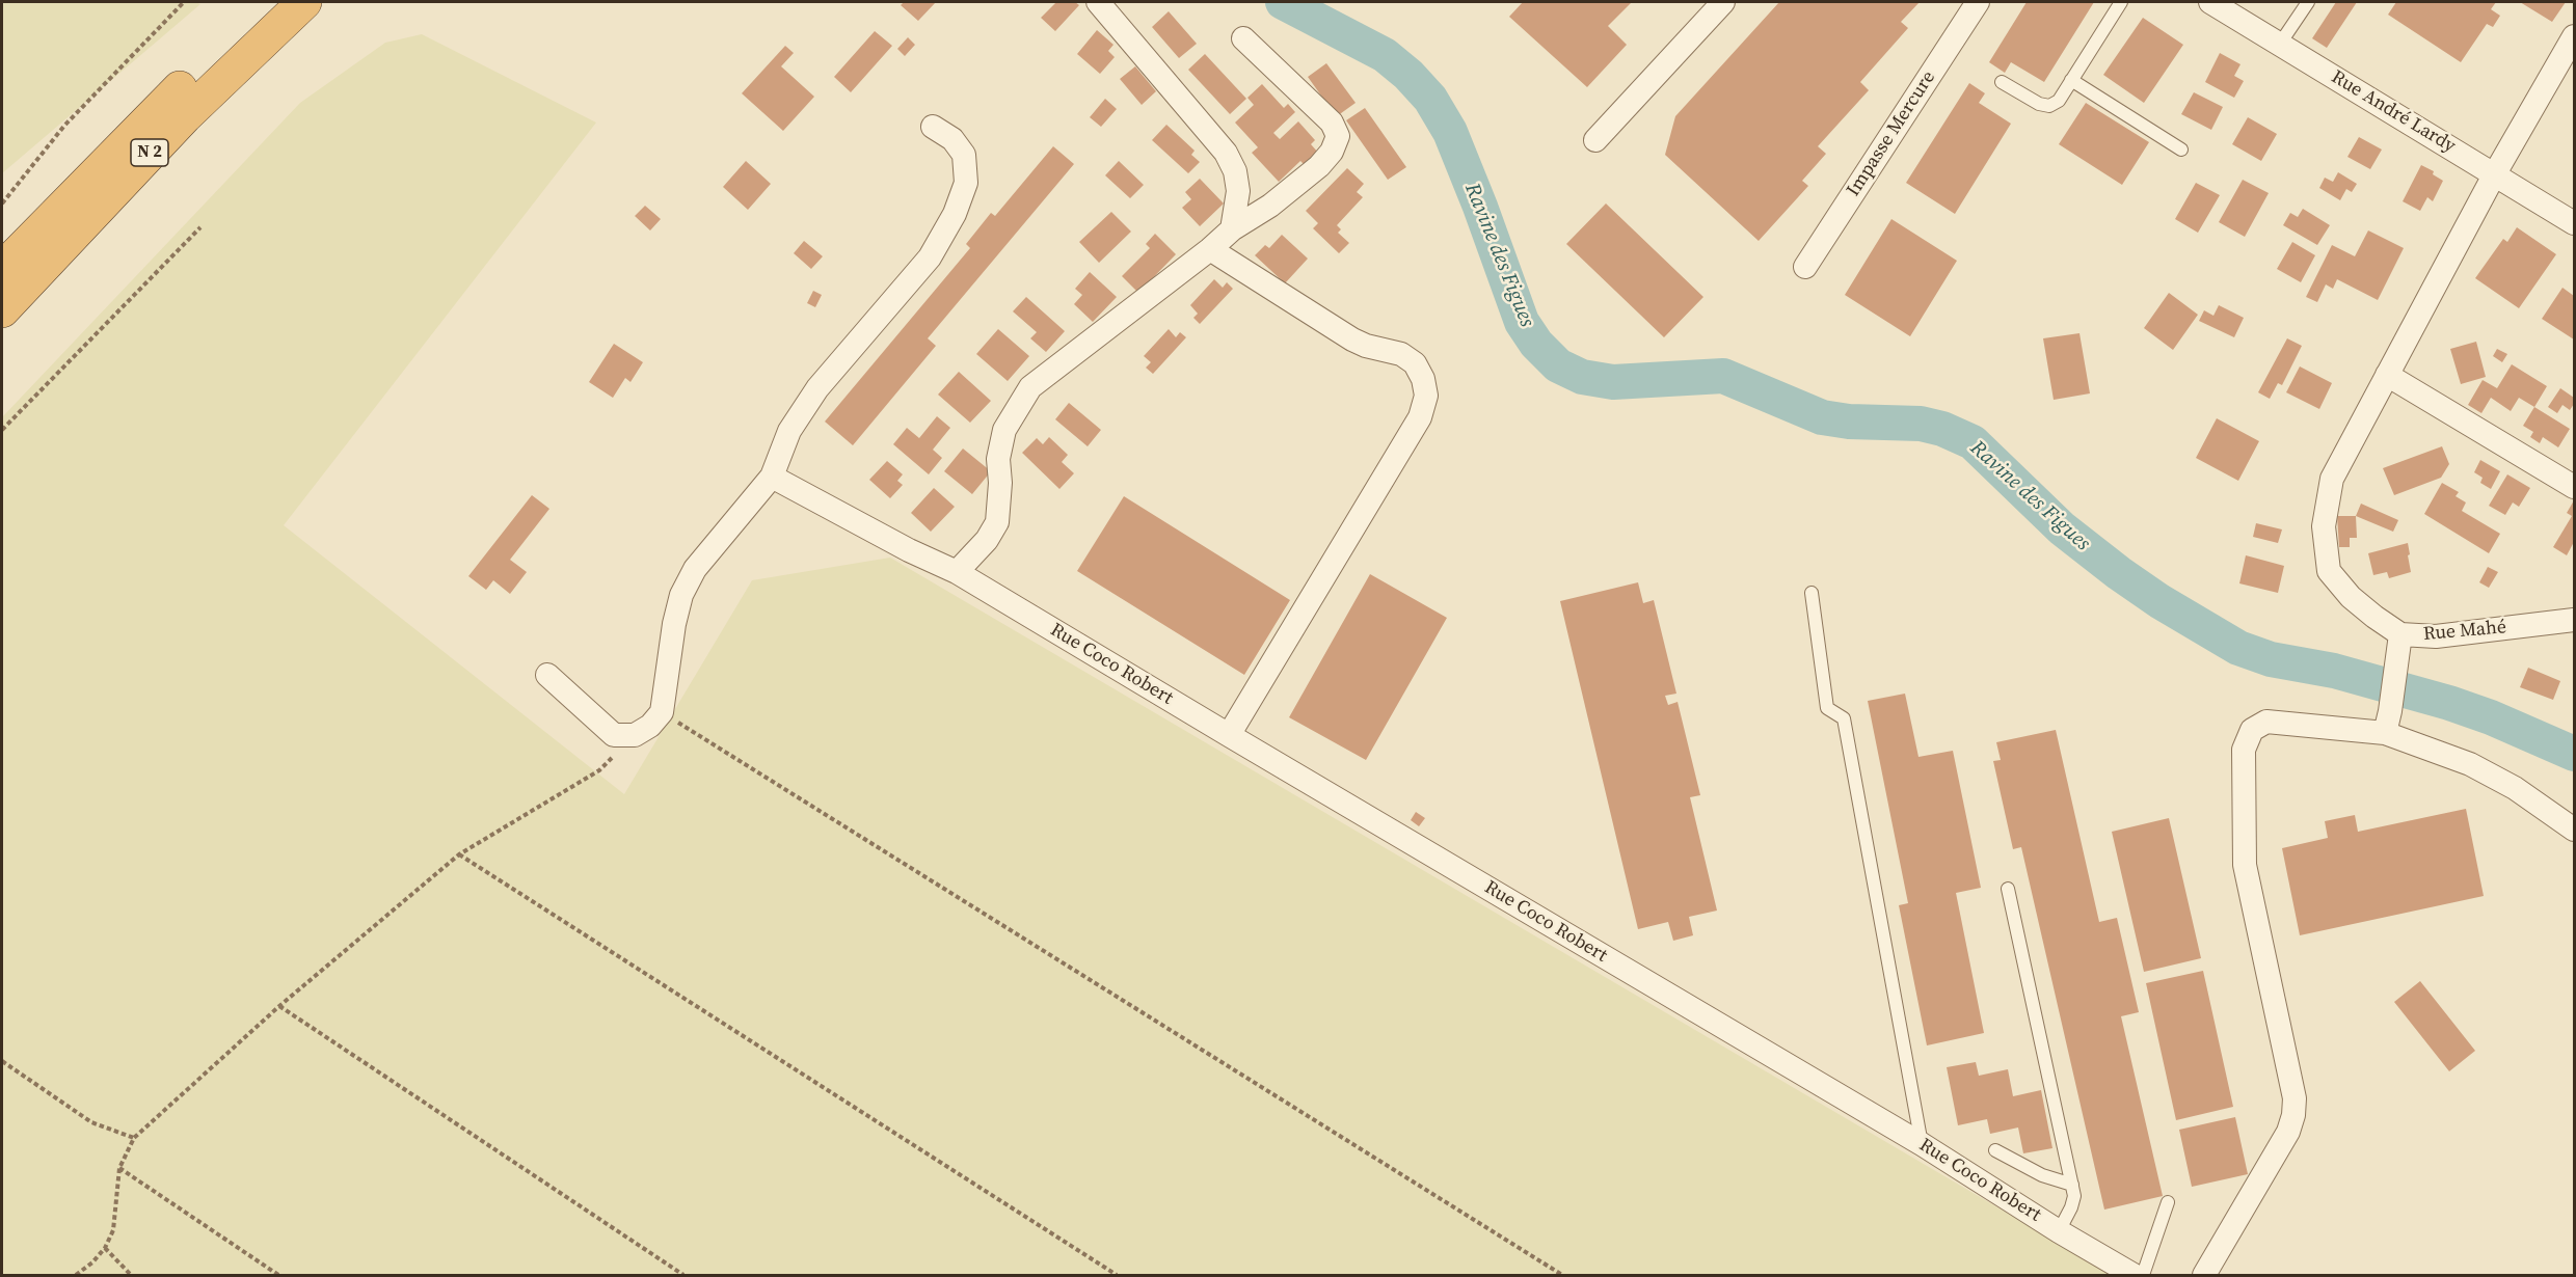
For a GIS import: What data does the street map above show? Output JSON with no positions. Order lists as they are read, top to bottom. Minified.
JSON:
{"streets":{"highway":["N 2"],"street":["Rue André Lardy","Impasse Mercure","Rue Mahé","Rue Coco Robert"]},"crossings":[["Rue André Lardy","Rue Mahé"]],"water":["Ravine des Figues"]}
